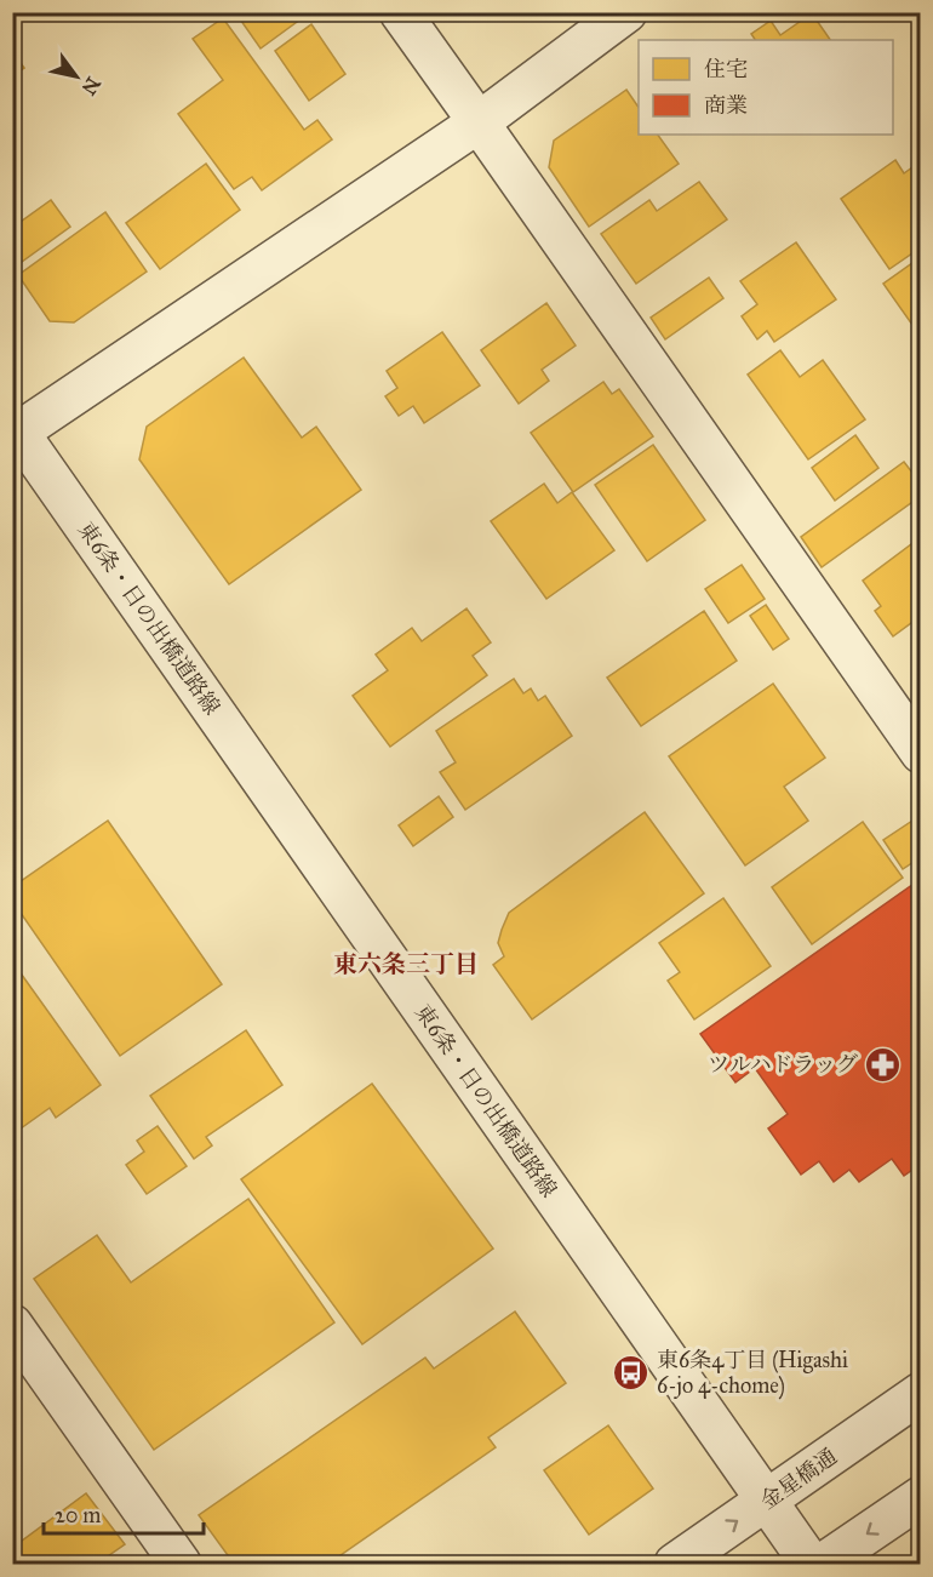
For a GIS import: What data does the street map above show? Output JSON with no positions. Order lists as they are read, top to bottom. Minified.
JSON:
{"streets":{"street":["東6条・日の出橋道路線","金星橋通"]},"crossings":[["東6条・日の出橋道路線","金星橋通"]],"one_way":["金星橋通"],"districts":["東六条三丁目"],"places":{"pharmacy":["ツルハドラッグ"],"bus stop":["東6条4丁目 (Higashi 6-jo 4-chome)"]},"legend":["住宅","商業"],"scale_bar":"20 m","north":"bottom right"}
